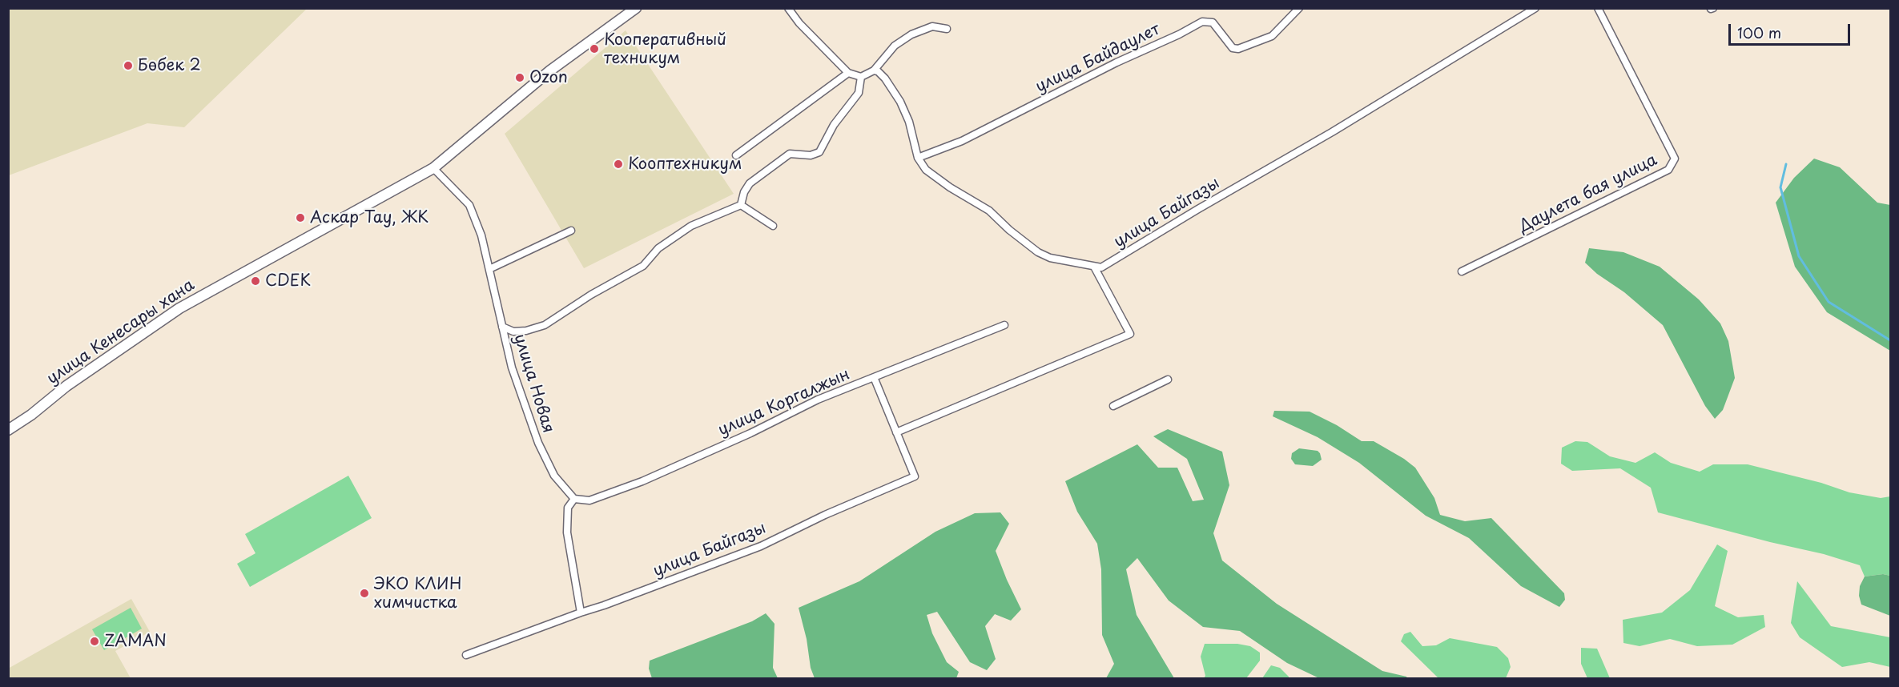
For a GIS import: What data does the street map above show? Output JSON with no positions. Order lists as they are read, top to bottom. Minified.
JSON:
{"streets":{"street":["улица Байдаулет","Даулета бая улица","улица Байгазы","улица Кенесары хана","улица Новая","улица Коргалжын"]},"crossings":[["улица Байгазы","улица Коргалжын"],["улица Кенесары хана","улица Новая"],["улица Новая","улица Коргалжын"]],"places":["Кооперативный техникум","Бөбек 2","Ozon","Кооптехникум","Аскар Тау, ЖК","CDEK","ЭКО КЛИН химчистка","ZAMAN"],"scale_bar":"100 m"}
